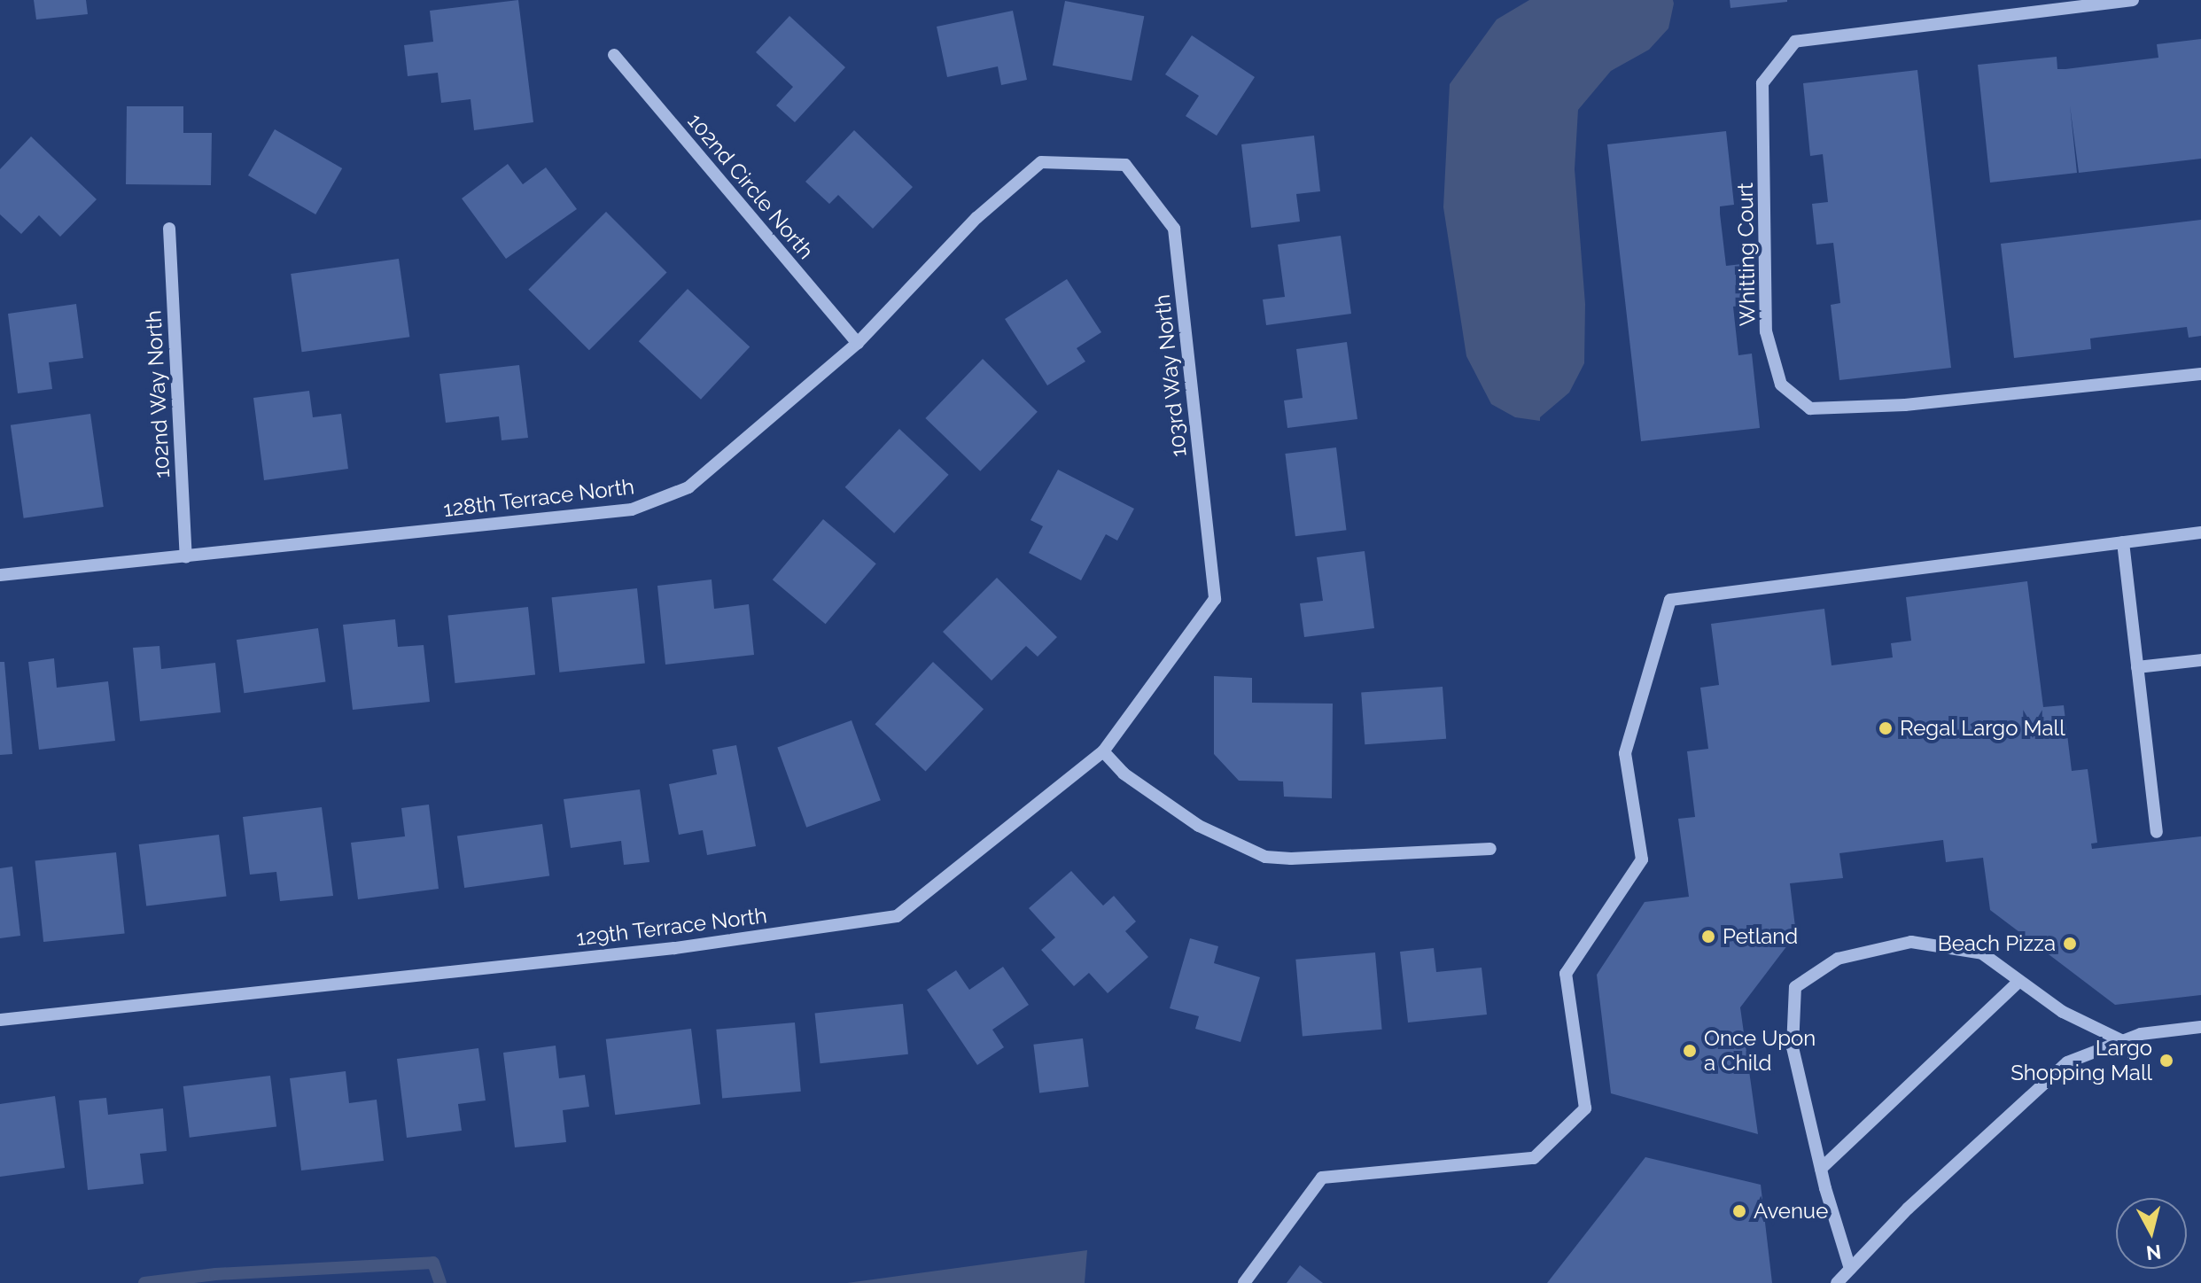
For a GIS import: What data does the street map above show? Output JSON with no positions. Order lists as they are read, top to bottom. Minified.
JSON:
{"streets":{"street":["102nd Circle North","Whitting Court","103rd Way North","102nd Way North","128th Terrace North","129th Terrace North"]},"crossings":[["102nd Circle North","128th Terrace North"],["103rd Way North","128th Terrace North"],["103rd Way North","129th Terrace North"],["102nd Way North","128th Terrace North"]],"places":["Regal Largo Mall","Petland","Beach Pizza","Once Upon a Child","Largo Shopping Mall","Avenue"],"north":"bottom"}
